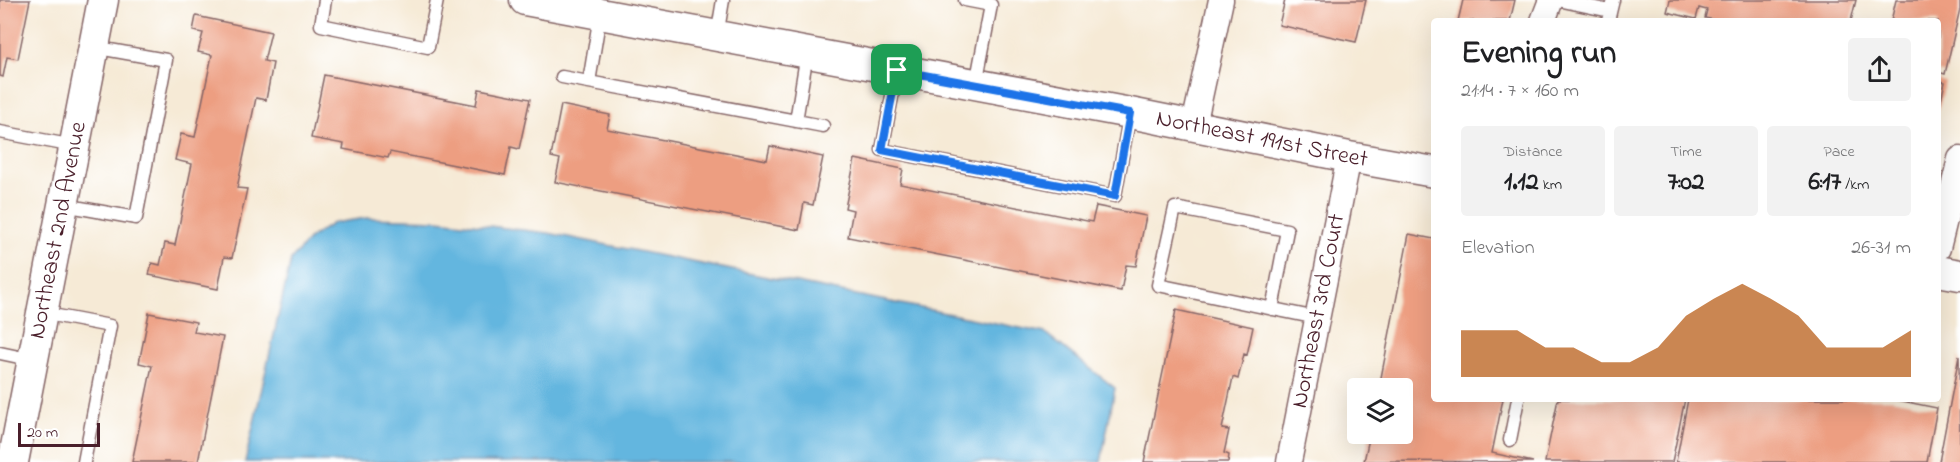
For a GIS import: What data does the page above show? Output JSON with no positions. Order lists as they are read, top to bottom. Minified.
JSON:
{"streets":{"street":["Northeast 191st Street","Northeast 2nd Avenue","Northeast 3rd Court"]},"crossings":[["Northeast 191st Street","Northeast 3rd Court"]],"scale_bar":"20 m","page":{"heading":["Evening run","21:14 · 7 × 160 m"],"stats":[["Distance","1.12 km"],["Time","7:02"],["Pace","6:17 /km"]],"chart":["Elevation","26–31 m"],"scale":"20 m"}}
